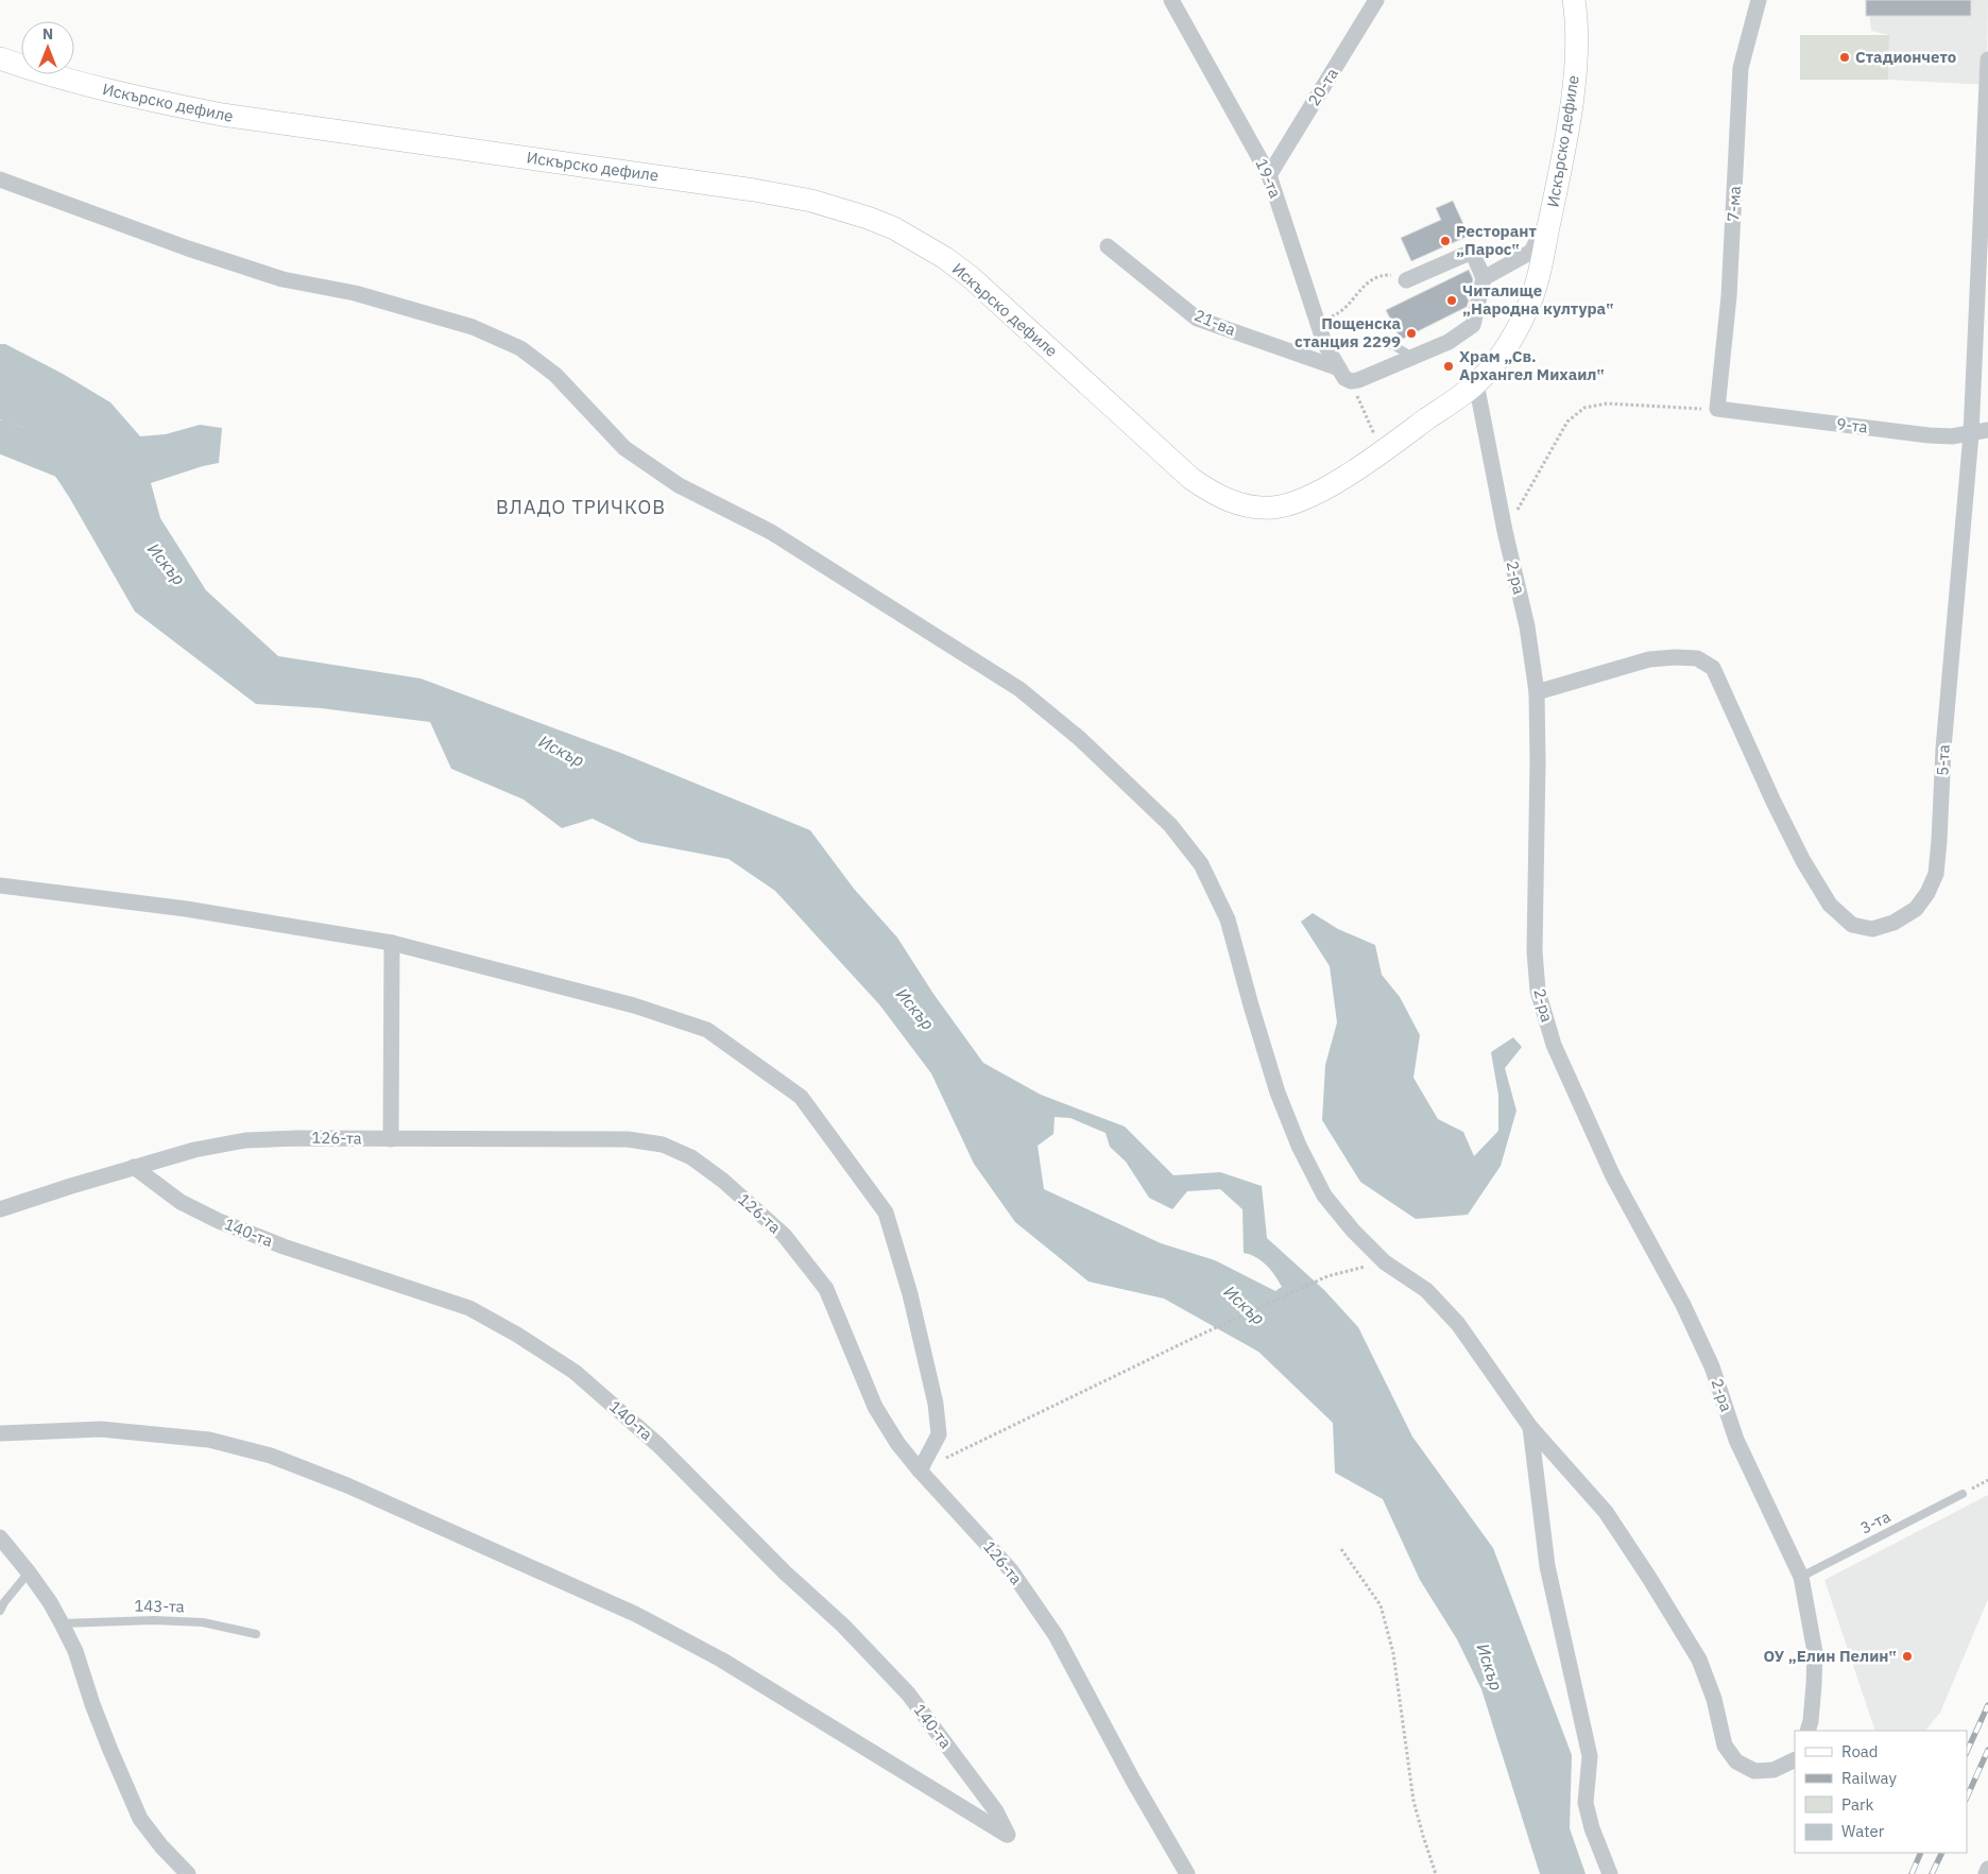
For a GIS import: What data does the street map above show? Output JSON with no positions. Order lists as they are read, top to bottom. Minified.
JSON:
{"streets":{"main road":["Искърско дефиле"],"street":["20-та","19-та","7-ма","21-ва","9-та","2-ра","5-та","126-та","140-та"],"lane":["3-та","143-та"]},"crossings":[["20-та","19-та"],["Искърско дефиле","2-ра"],["19-та","21-ва"],["7-ма","9-та"],["9-та","5-та"],["2-ра","5-та"],["2-ра","3-та"],["126-та","140-та"]],"districts":["ВЛАДО ТРИЧКОВ"],"water":["Искър"],"places":["Стадиончето","Ресторант „Парос‟","Читалище „Народна култура‟","Пощенска станция 2299","Храм „Св. Архангел Михаил‟","ОУ „Елин Пелин‟"],"legend":["Road","Railway","Park","Water"],"north":"top"}
